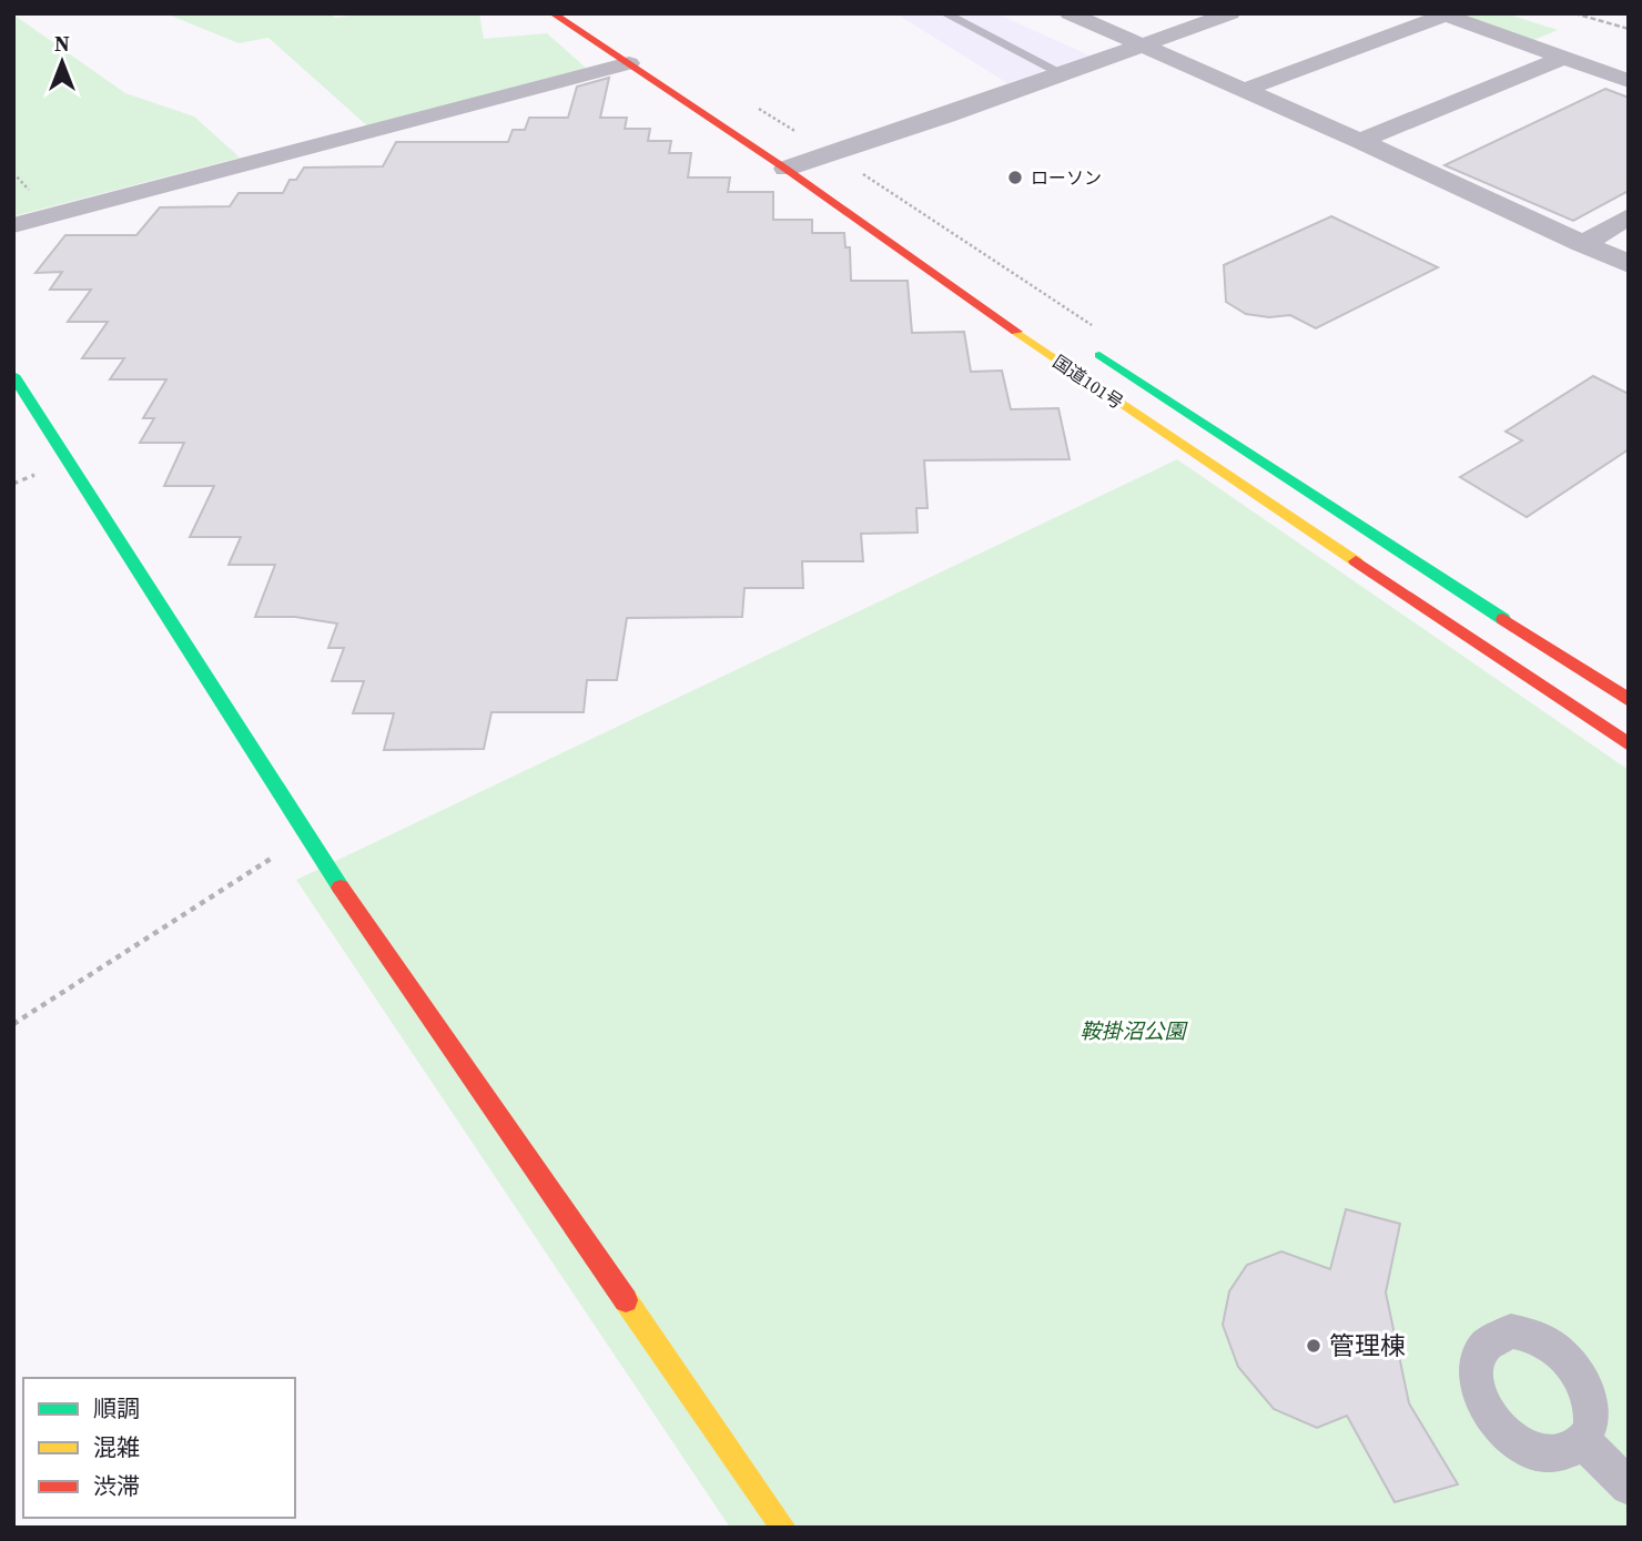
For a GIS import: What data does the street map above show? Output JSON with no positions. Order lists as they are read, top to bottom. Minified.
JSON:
{"streets":{"main road":["国道101号"]},"parks":["鞍掛沼公園"],"places":["ローソン","管理棟"],"legend":["順調","混雑","渋滞"],"north":"top"}
